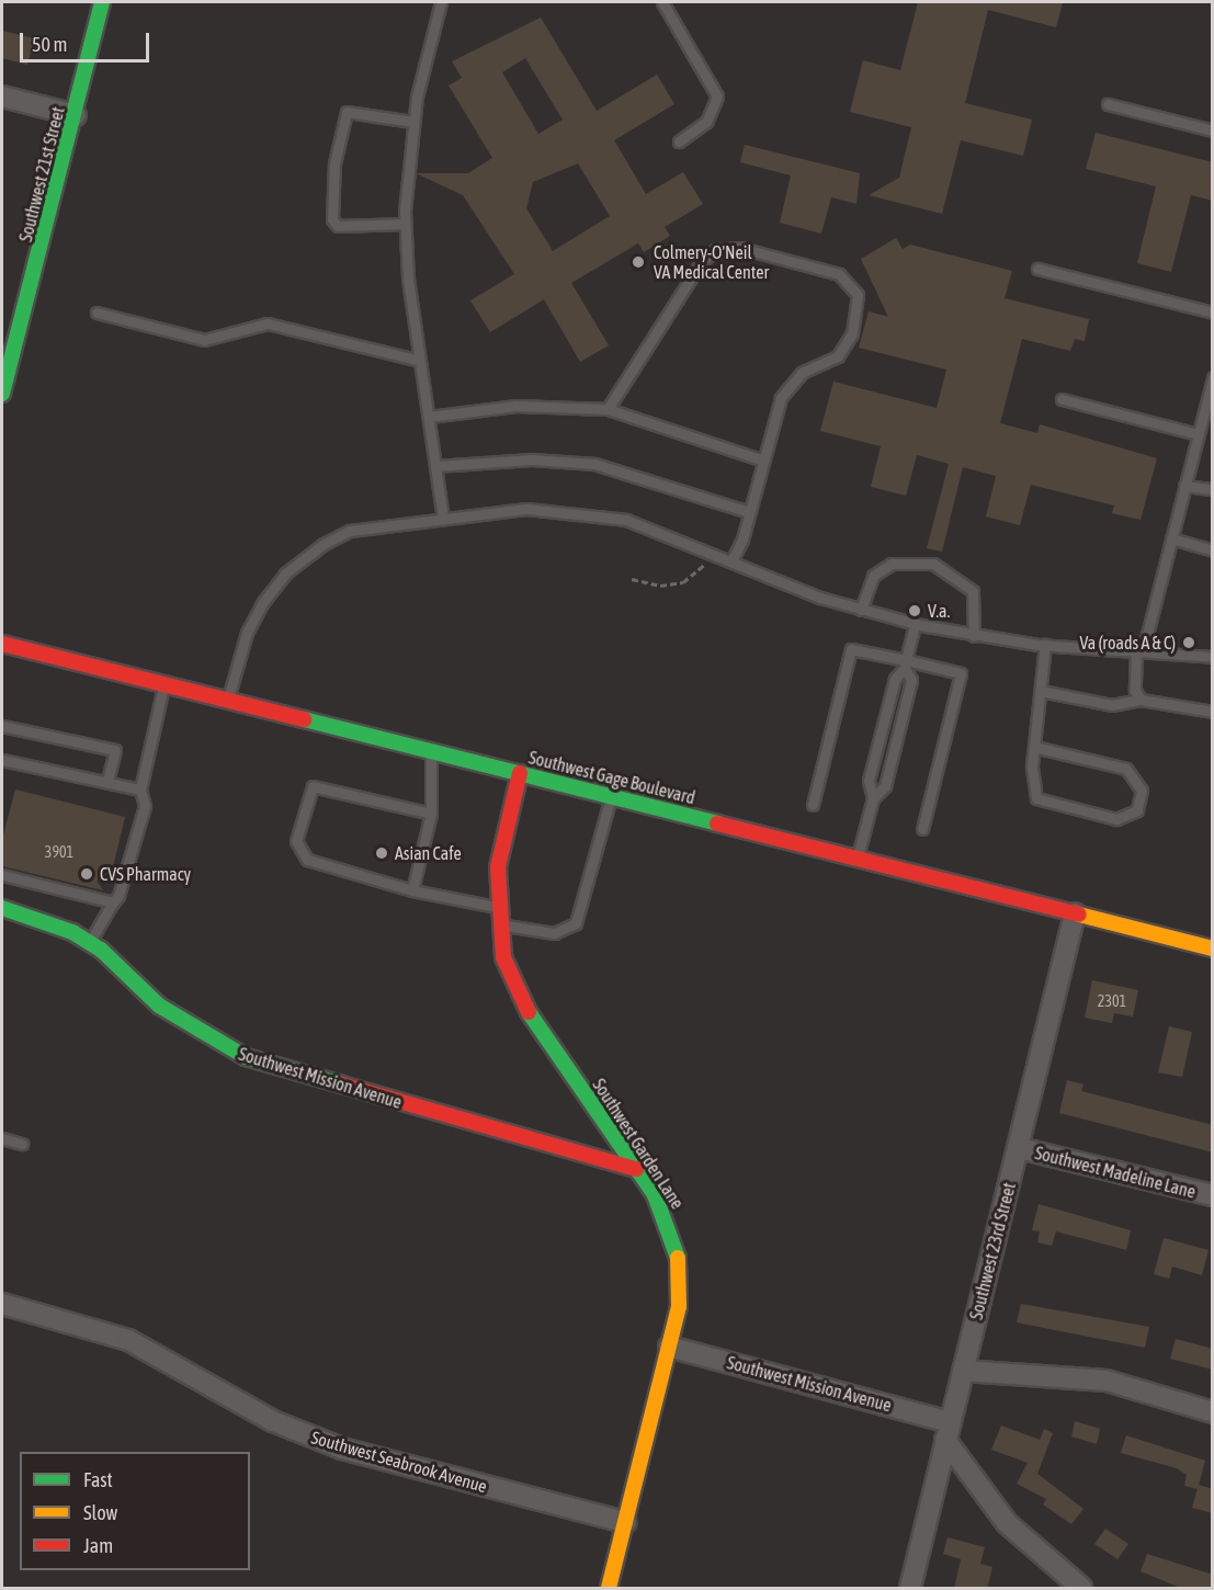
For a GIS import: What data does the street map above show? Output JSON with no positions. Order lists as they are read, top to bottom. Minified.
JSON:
{"streets":{"main road":["Southwest 21st Street","Southwest Gage Boulevard","Southwest Mission Avenue","Southwest Garden Lane"],"street":["Southwest Madeline Lane","Southwest 23rd Street","Southwest Seabrook Avenue"]},"crossings":[["Southwest Gage Boulevard","Southwest Garden Lane"],["Southwest Gage Boulevard","Southwest 23rd Street"],["Southwest Mission Avenue","Southwest Garden Lane"],["Southwest Mission Avenue","Southwest 23rd Street"],["Southwest Garden Lane","Southwest Seabrook Avenue"],["Southwest Madeline Lane","Southwest 23rd Street"]],"places":["Colmery-O'Neil VA Medical Center","V.a.","Va (roads A & C)","Asian Cafe","CVS Pharmacy"],"house_numbers":["3901","2301"],"legend":["Fast","Slow","Jam"],"scale_bar":"50 m"}
